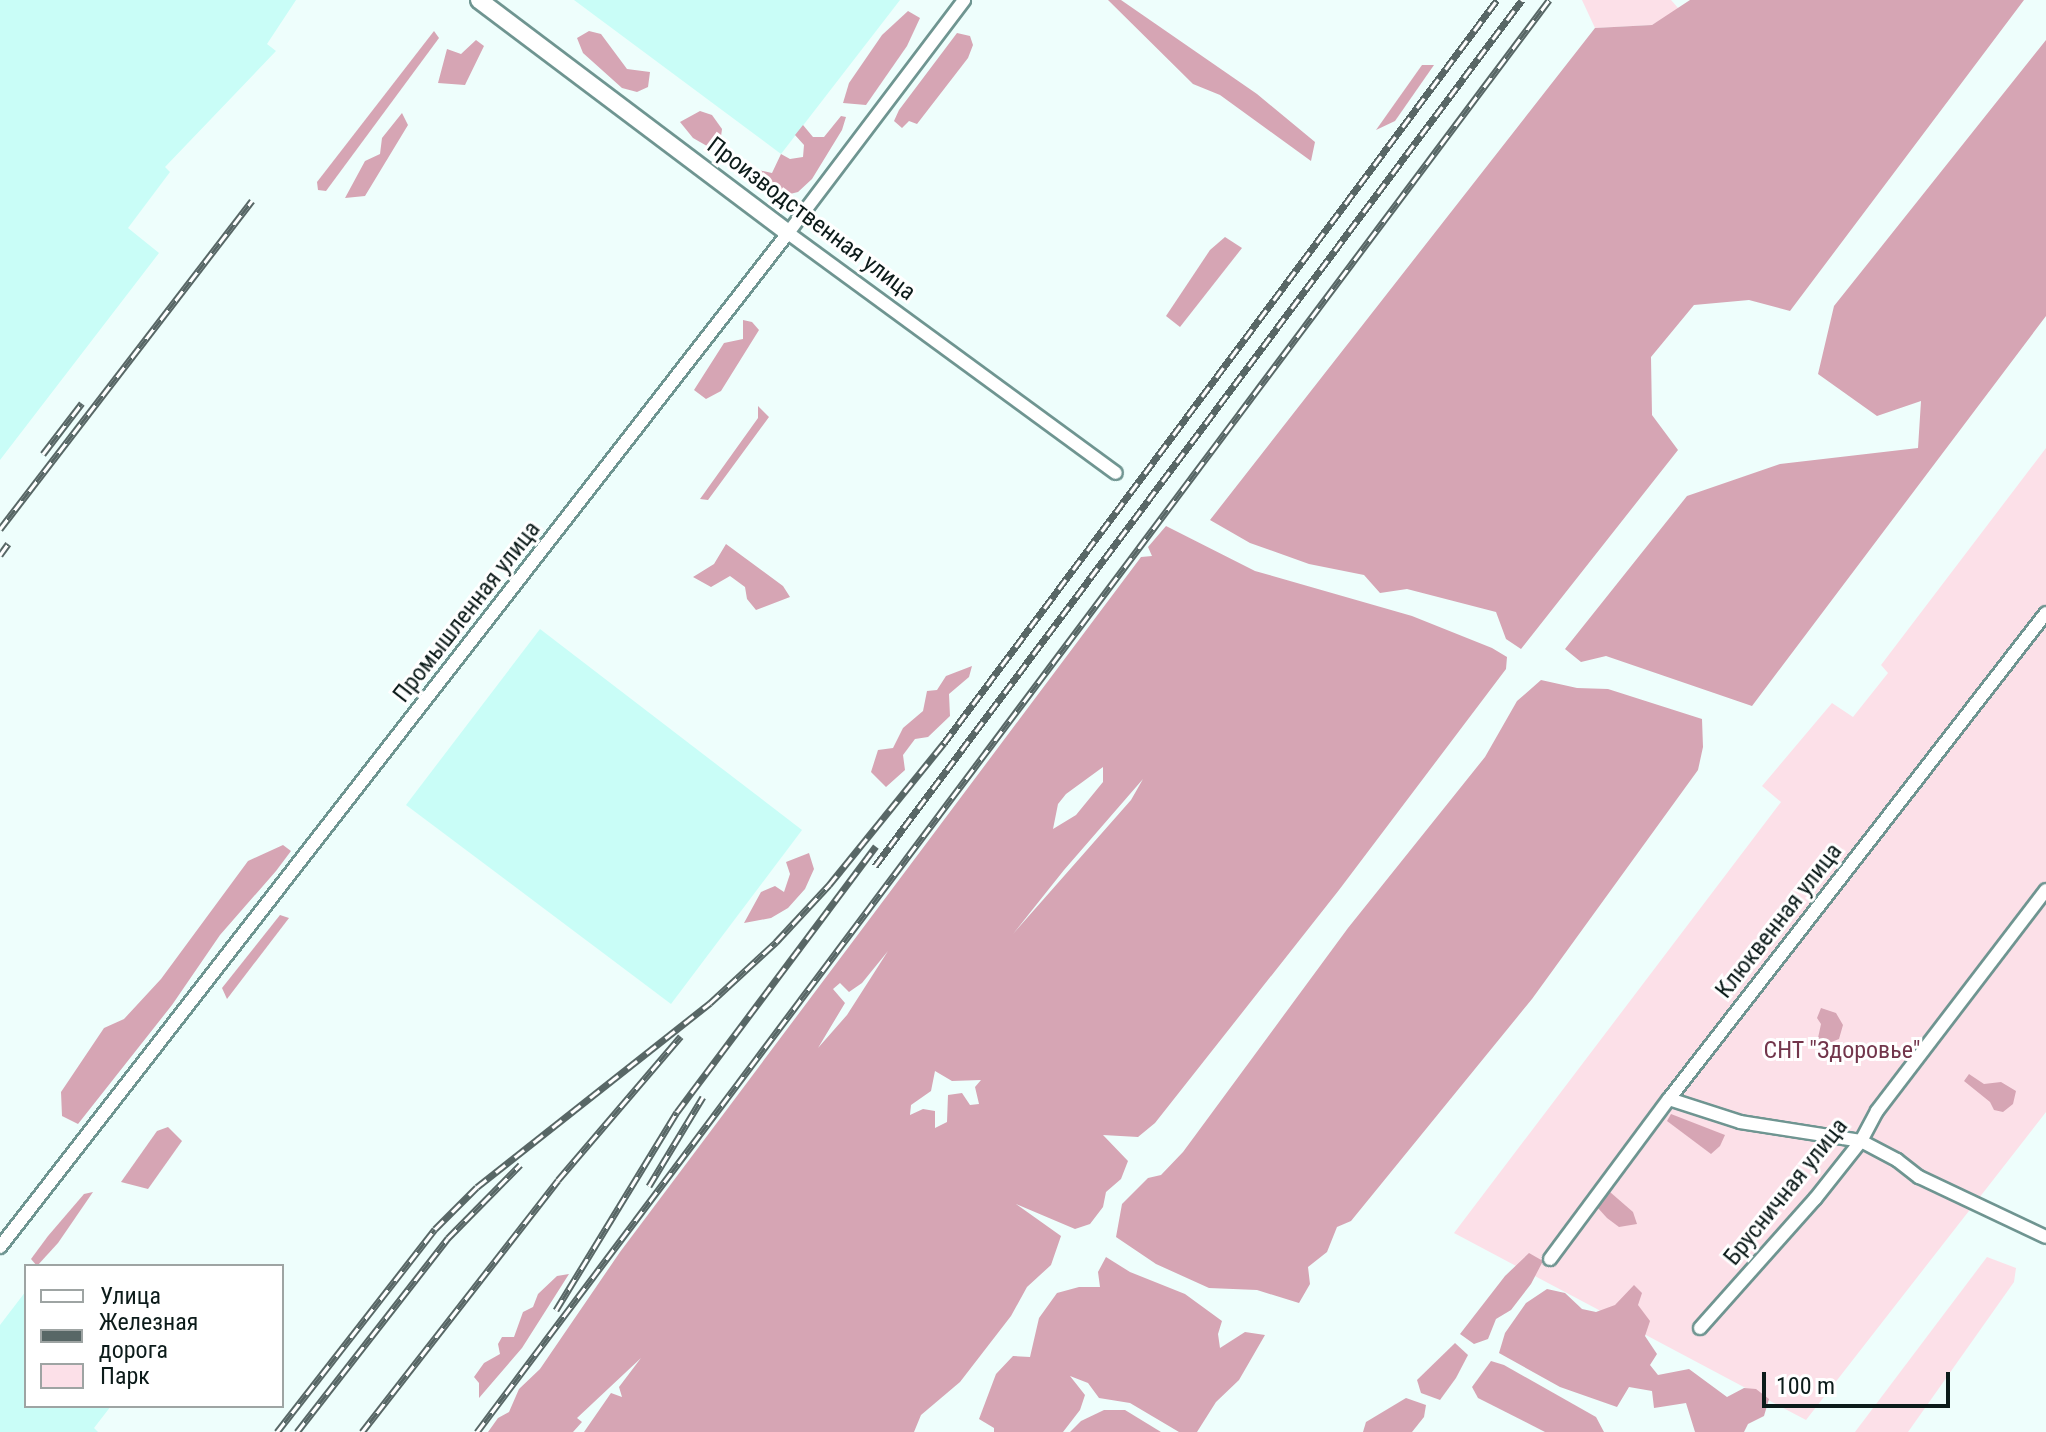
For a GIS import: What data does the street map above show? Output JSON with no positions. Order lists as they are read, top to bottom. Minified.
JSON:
{"streets":{"street":["Производственная улица","Промышленная улица","Клюквенная улица","Брусничная улица"]},"crossings":[["Производственная улица","Промышленная улица"]],"parks":["СНТ \"Здоровье\""],"legend":["Улица","Железная дорога","Парк"],"scale_bar":"100 m"}
